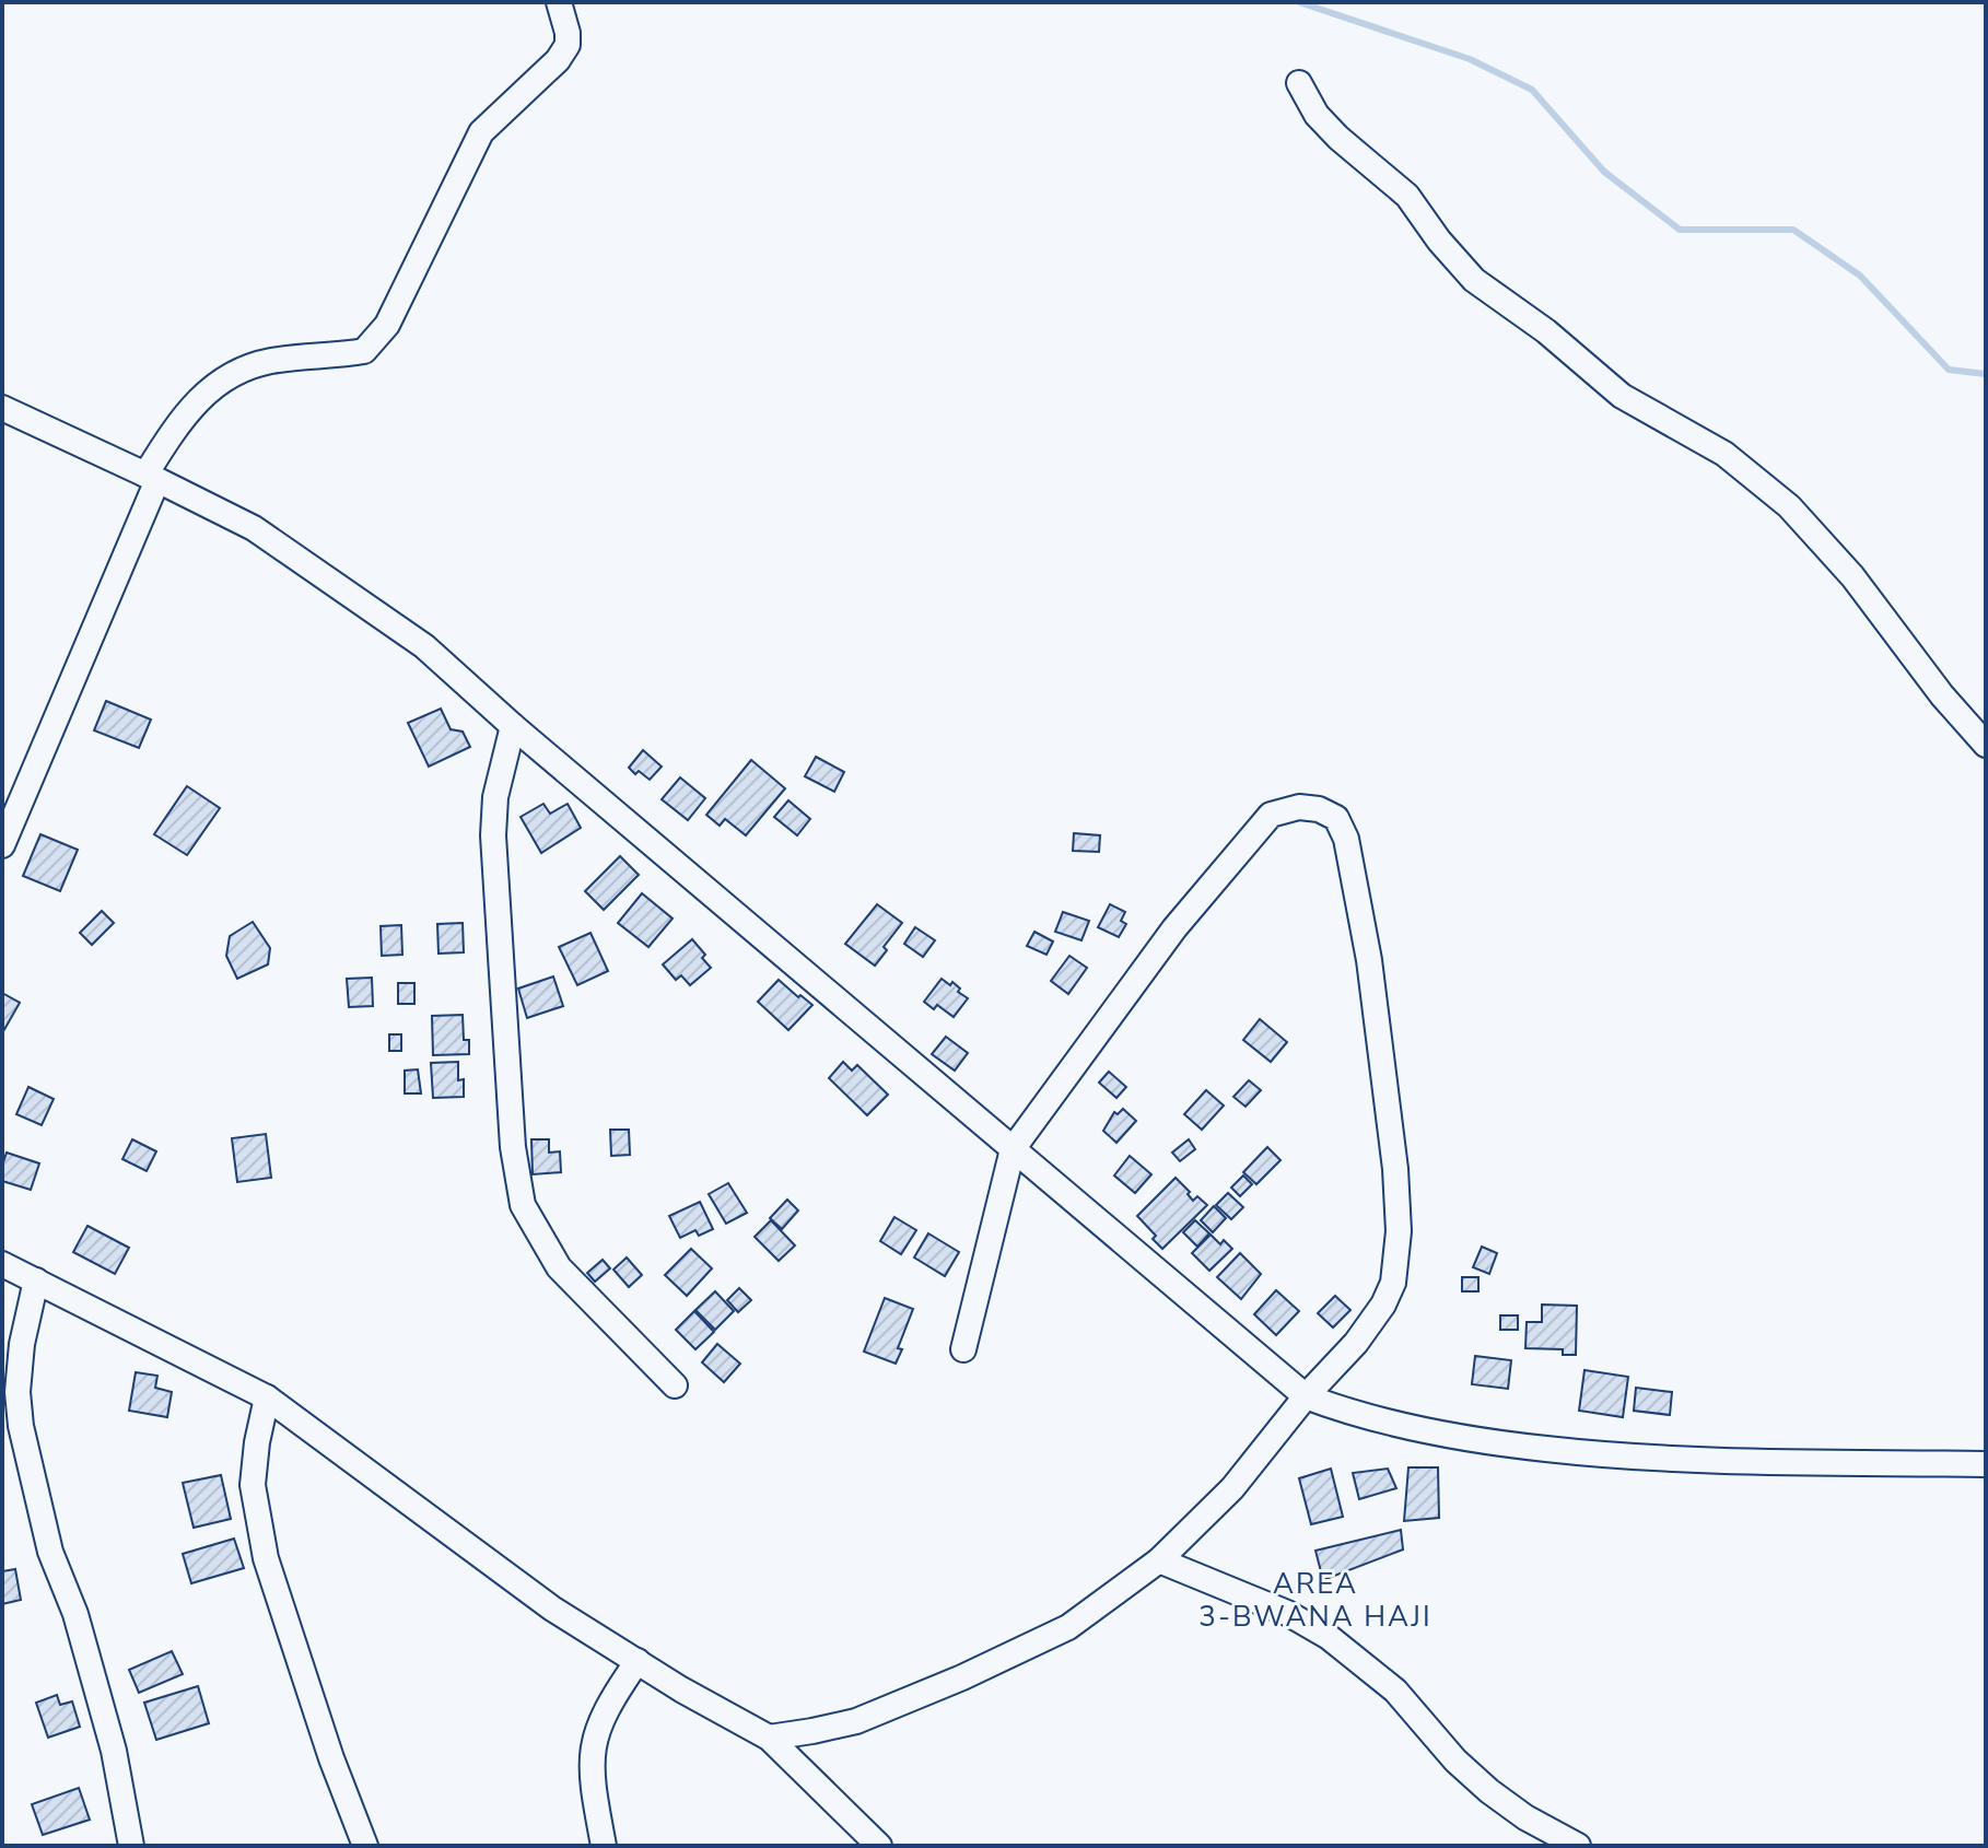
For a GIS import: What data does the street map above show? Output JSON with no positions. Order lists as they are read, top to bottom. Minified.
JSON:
{"districts":["AREA 3-BWANA HAJI"]}
